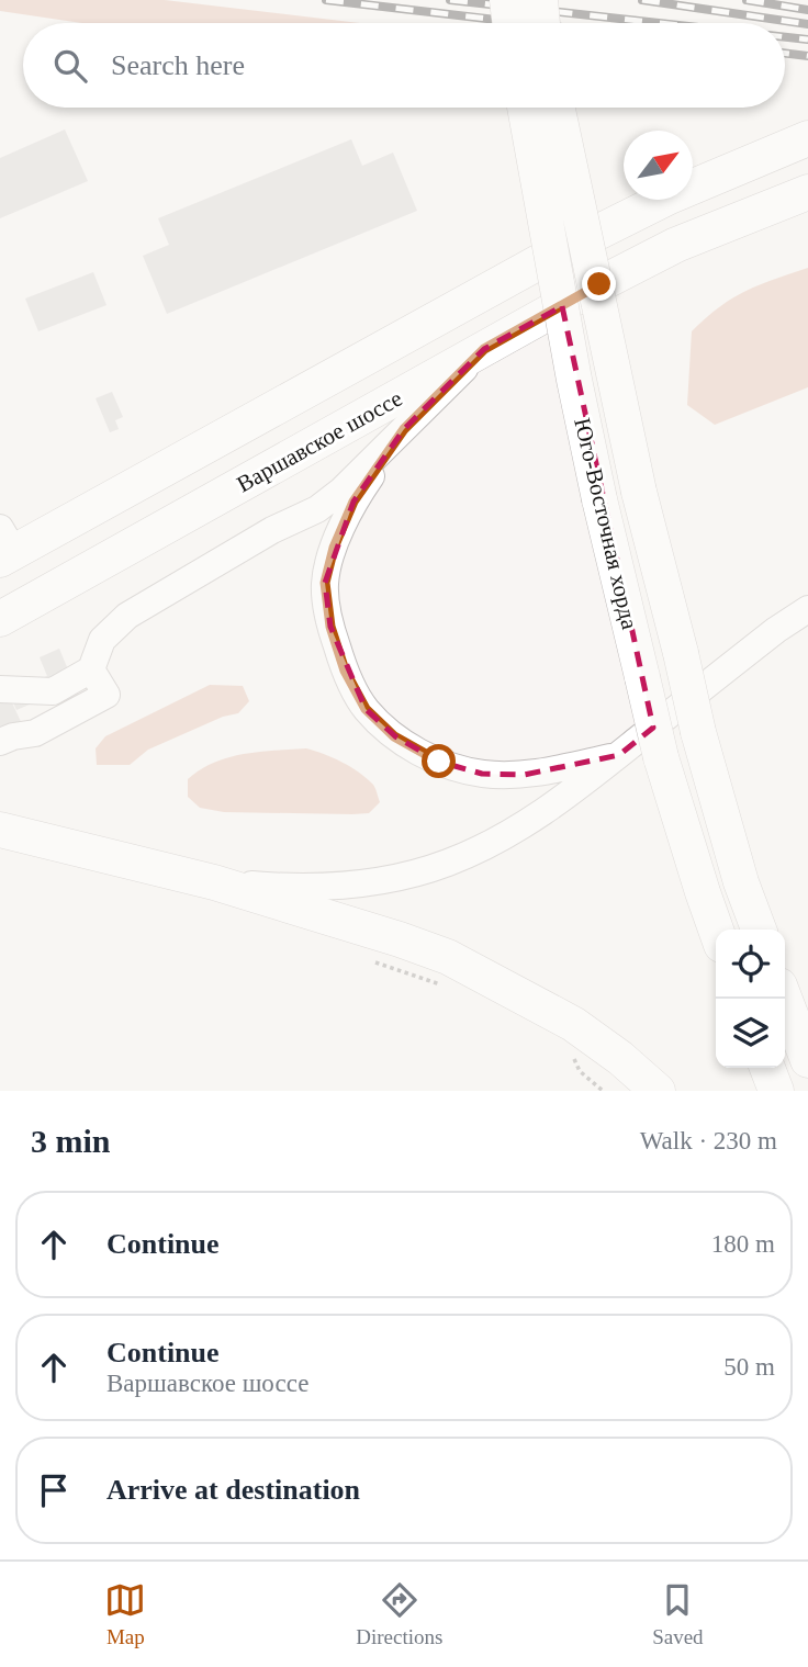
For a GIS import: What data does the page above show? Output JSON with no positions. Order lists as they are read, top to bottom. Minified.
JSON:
{"streets":{"main road":["Варшавское шоссе","Юго-Восточная хорда"]},"north":"top right","page":{"search":"Search here","heading":["3 min","Walk · 230 m"],"list":[["Continue","180 m"],["Continue","Варшавское шоссе","50 m"],"Arrive at destination"],"nav":["Map","Directions","Saved"]}}
